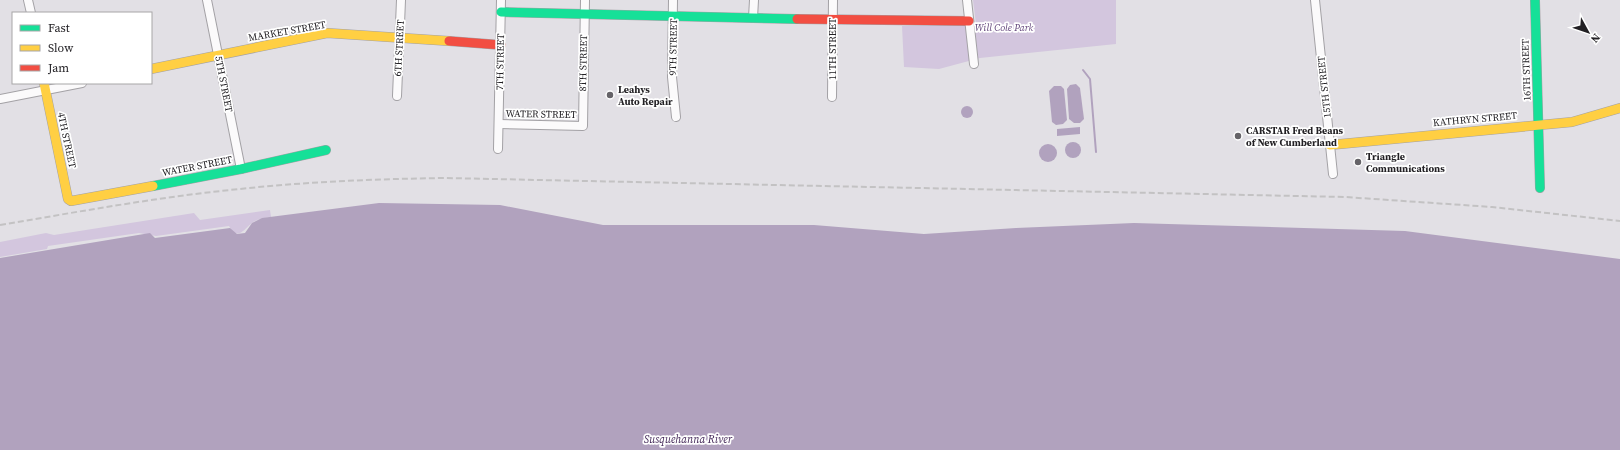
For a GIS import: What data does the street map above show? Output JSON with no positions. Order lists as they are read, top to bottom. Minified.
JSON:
{"streets":{"street":["MARKET STREET","9TH STREET","6TH STREET","11TH STREET","7TH STREET","8TH STREET","16TH STREET","5TH STREET","15TH STREET","WATER STREET","KATHRYN STREET","4TH STREET"]},"crossings":[["MARKET STREET","6TH STREET"],["MARKET STREET","7TH STREET"],["MARKET STREET","5TH STREET"],["7TH STREET","WATER STREET"],["8TH STREET","WATER STREET"],["16TH STREET","KATHRYN STREET"],["5TH STREET","WATER STREET"],["15TH STREET","KATHRYN STREET"],["WATER STREET","4TH STREET"]],"water":["Susquehanna River"],"parks":["Will Cole Park"],"places":["Leahys Auto Repair","CARSTAR Fred Beans of New Cumberland","Triangle Communications"],"legend":["Fast","Slow","Jam"],"north":"bottom right"}
